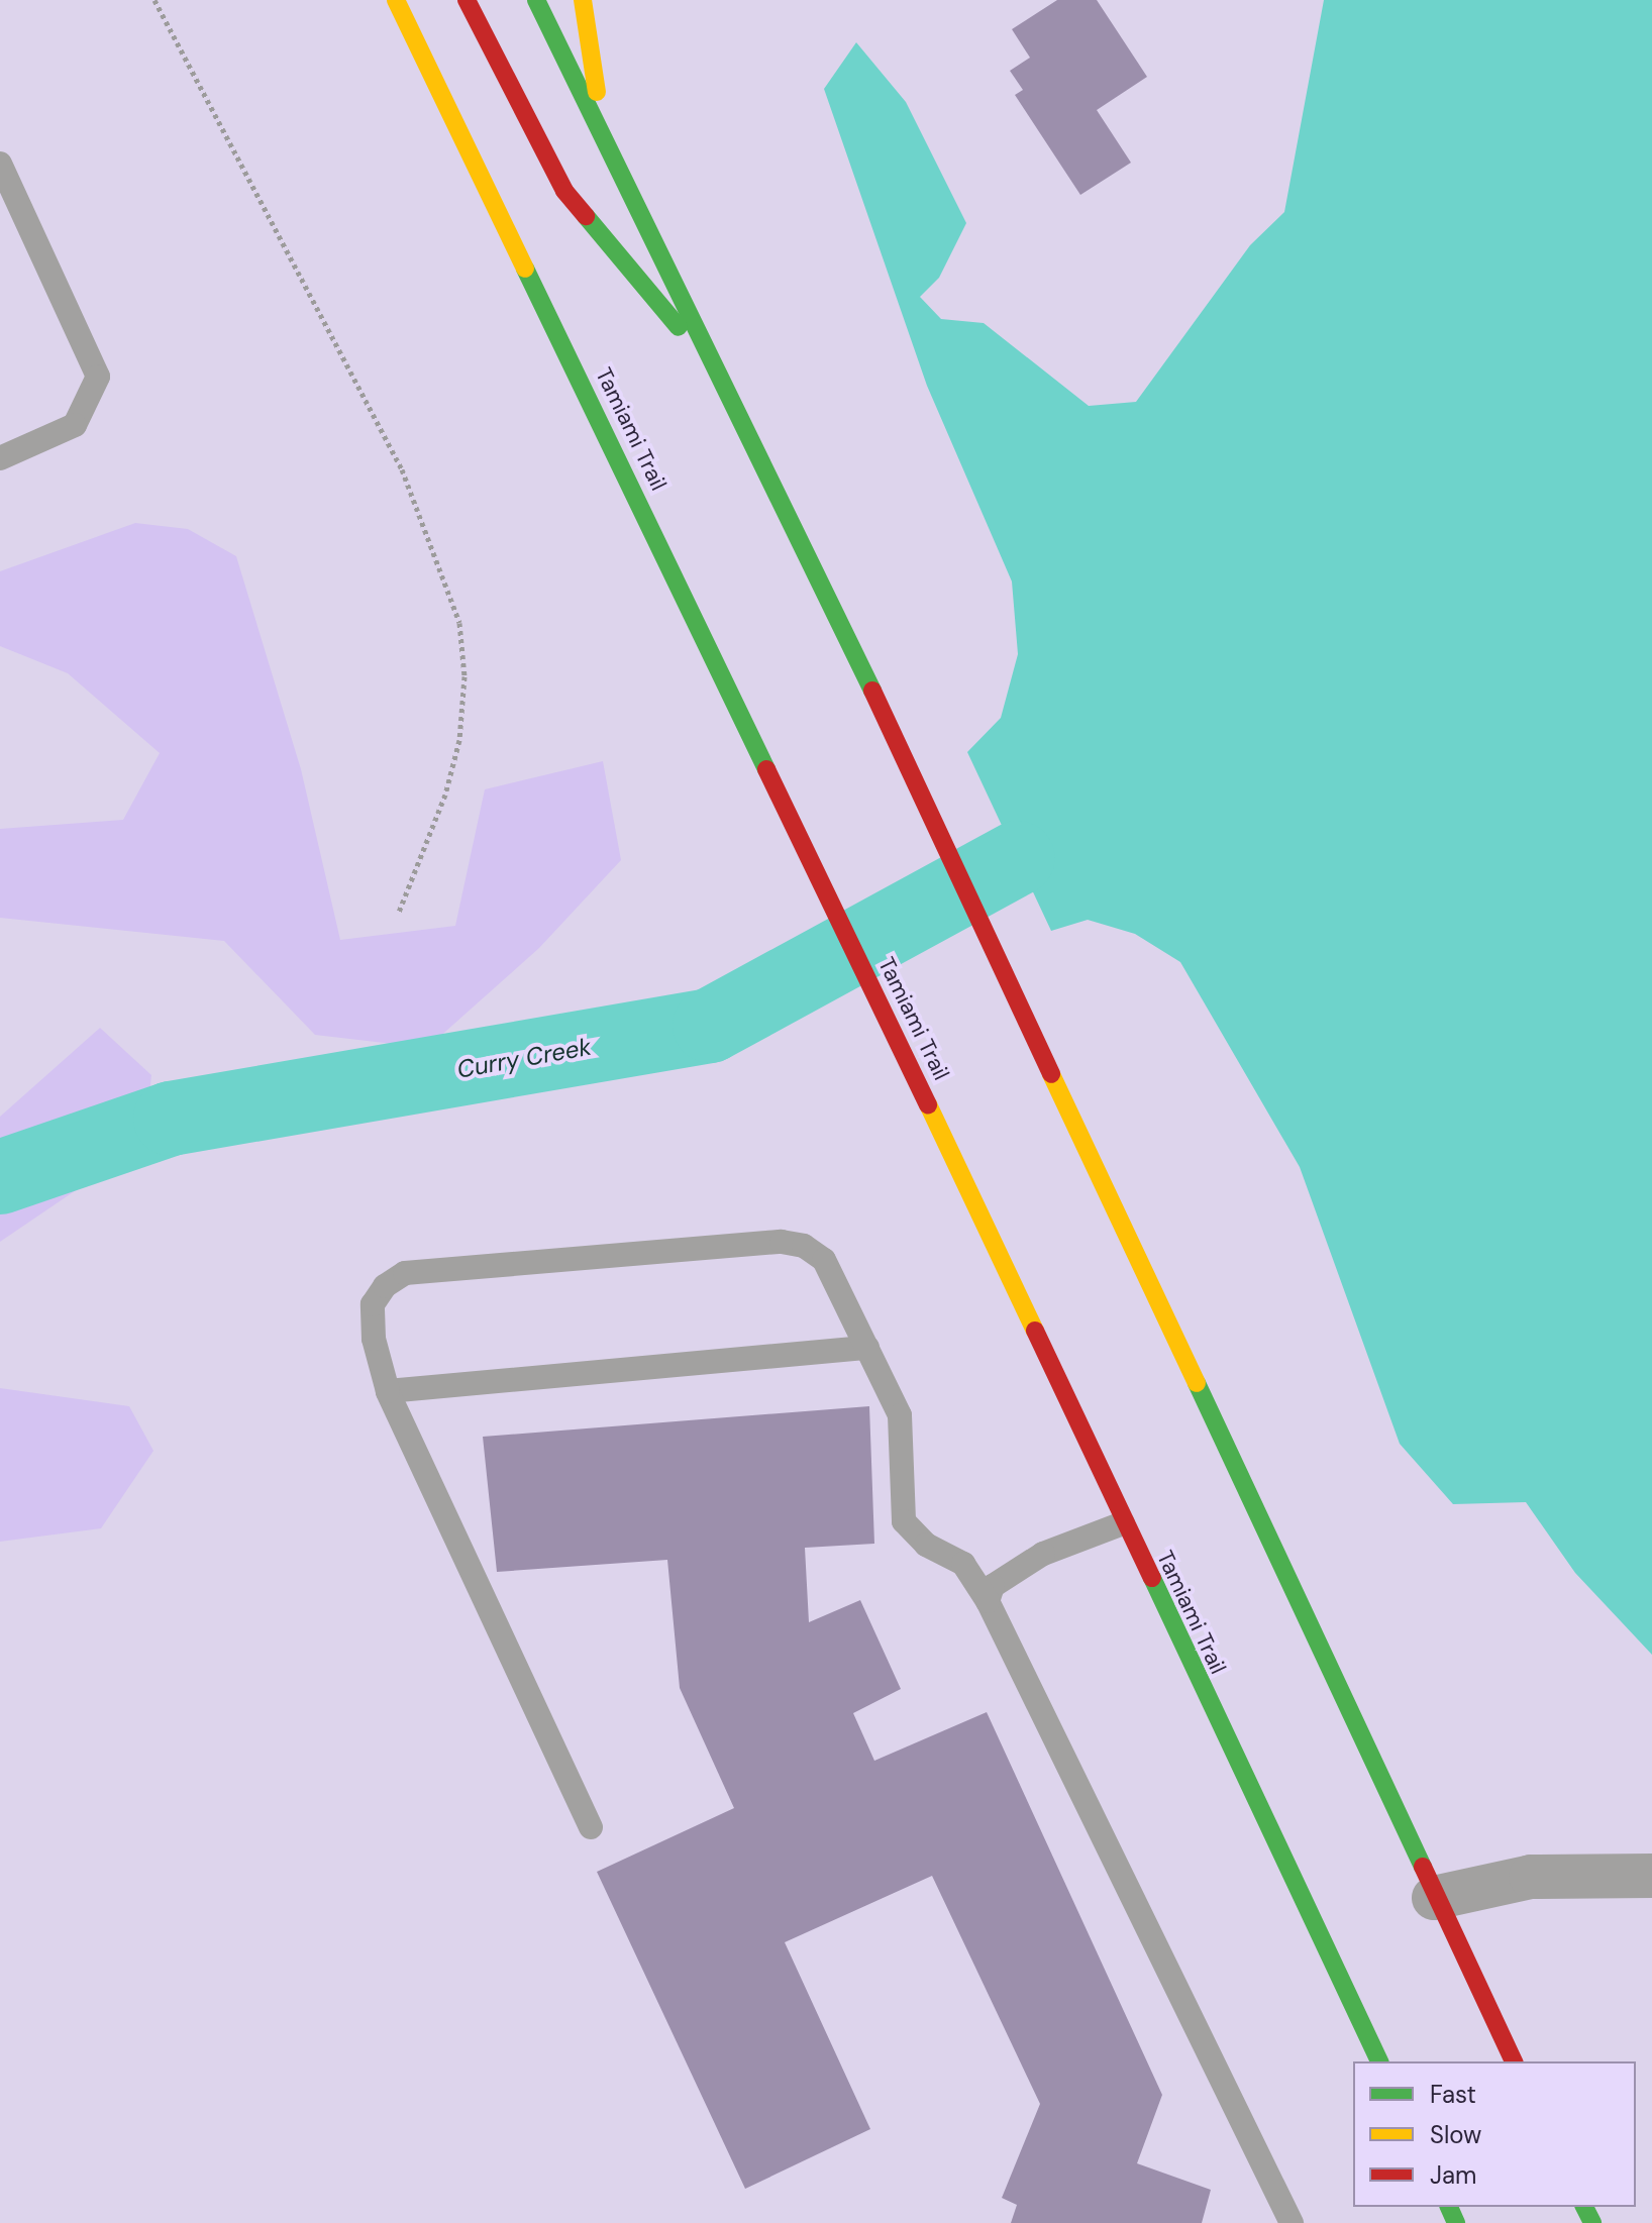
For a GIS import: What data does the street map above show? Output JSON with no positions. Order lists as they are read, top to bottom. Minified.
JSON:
{"streets":{"main road":["Tamiami Trail"]},"water":["Curry Creek"],"legend":["Fast","Slow","Jam"]}
